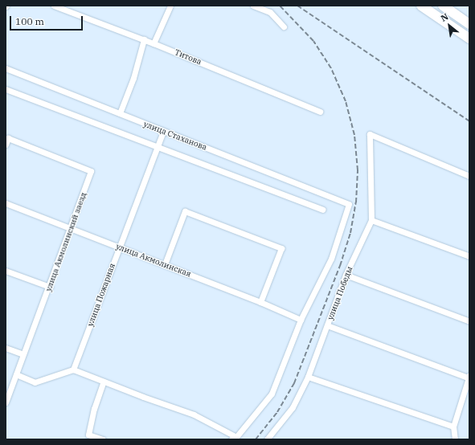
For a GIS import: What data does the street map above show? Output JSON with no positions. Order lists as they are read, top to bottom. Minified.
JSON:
{"streets":{"street":["Титова","улица Стаханова","улица Акмолинский заезд","улица Акмолинская","улица Победы","улица Пожарная"]},"crossings":[["улица Стаханова","улица Акмолинская"],["улица Стаханова","улица Пожарная"],["улица Акмолинский заезд","улица Акмолинская"],["улица Акмолинская","улица Пожарная"]],"scale_bar":"100 m","north":"top left"}
